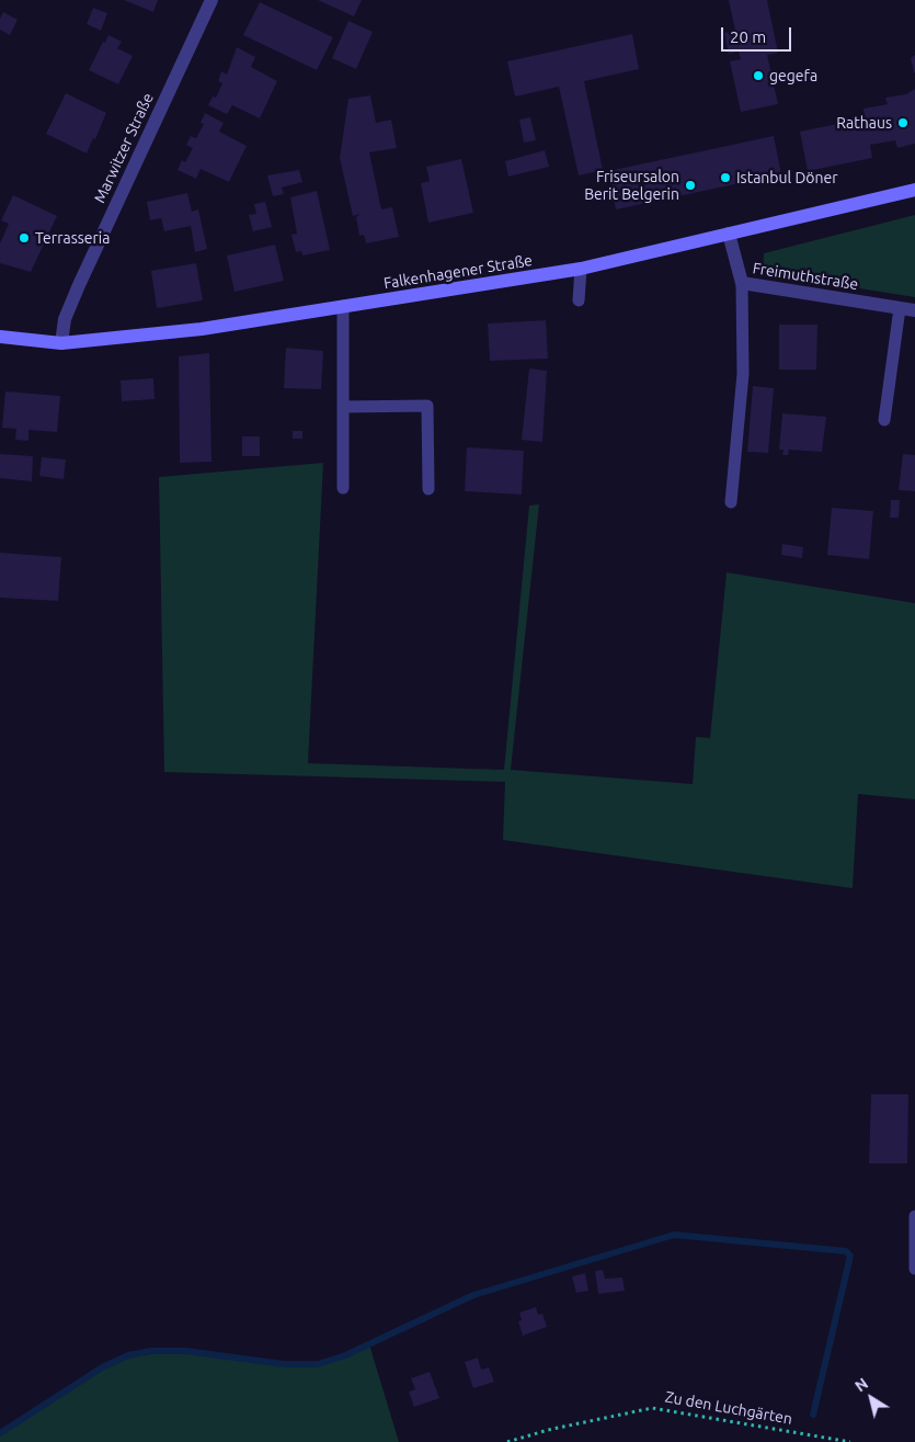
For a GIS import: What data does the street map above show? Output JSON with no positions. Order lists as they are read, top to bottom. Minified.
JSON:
{"streets":{"main road":["Falkenhagener Straße"],"street":["Marwitzer Straße","Freimuthstraße"],"path":["Zu den Luchgärten"]},"crossings":[["Marwitzer Straße","Falkenhagener Straße"],["Falkenhagener Straße","Freimuthstraße"]],"places":["gegefa","Rathaus","Istanbul Döner","Friseursalon Berit Belgerin","Terrasseria"],"scale_bar":"20 m","north":"top left"}
